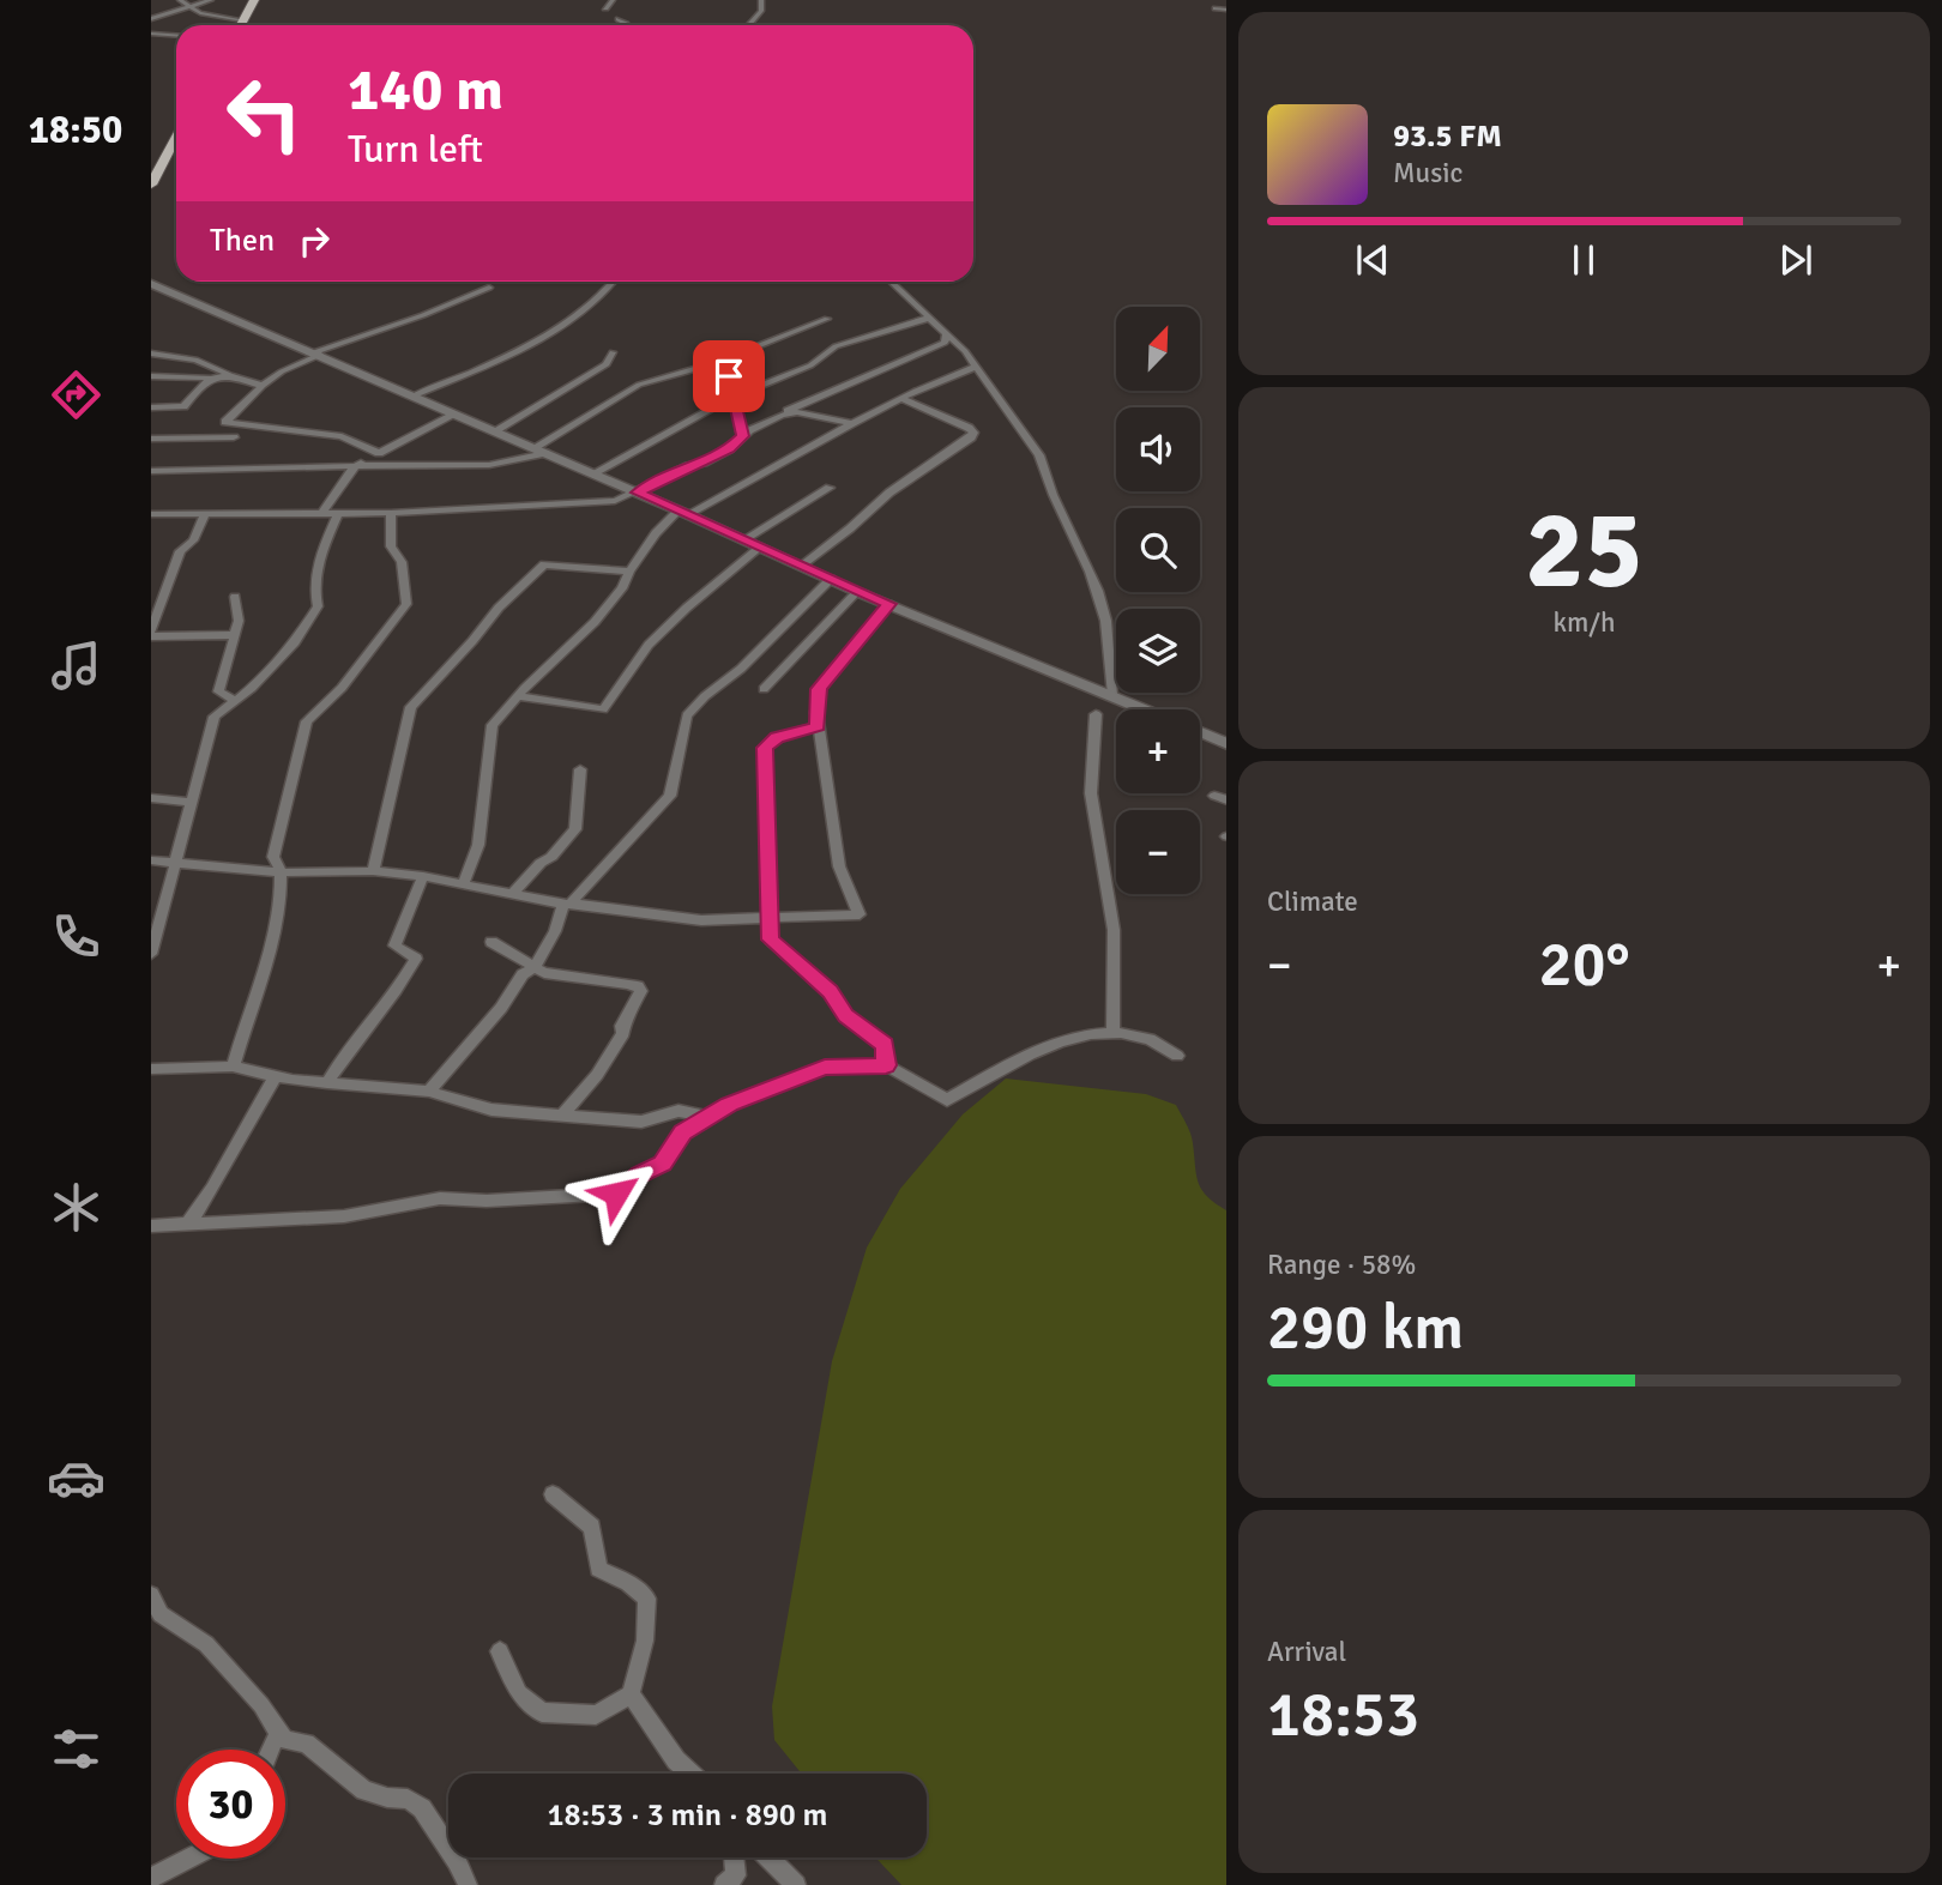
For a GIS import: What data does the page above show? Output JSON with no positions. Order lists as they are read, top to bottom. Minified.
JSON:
{"north":"top right","page":{"tabs":"18:50","turn":["140 m","Turn left"],"song":["93.5 FM","Music"],"then":"Then","map_buttons":["+","−"],"tile":[["25","km/h"],"Climate",["Range · 58%","290 km"],["Arrival","18:53"]],"heat":["−","20°","+"],"limit":"30","trip":"18:53 · 3 min · 890 m"}}
